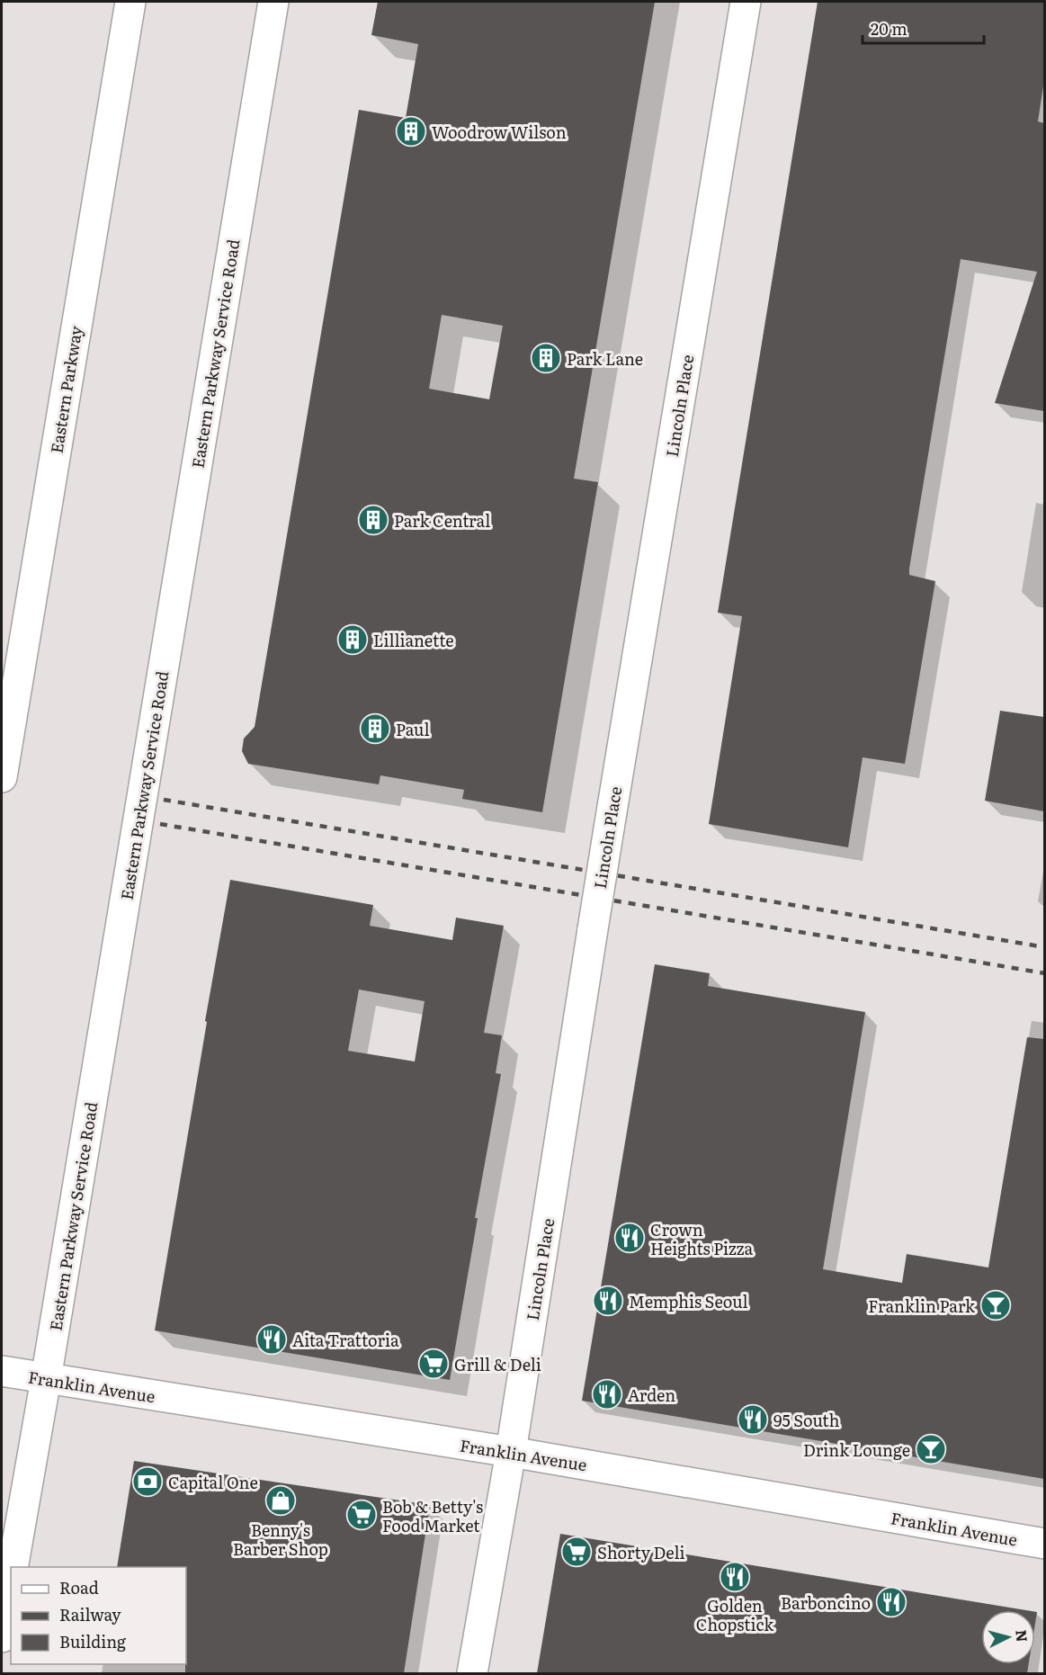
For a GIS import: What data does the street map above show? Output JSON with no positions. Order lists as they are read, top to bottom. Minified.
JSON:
{"streets":{"street":["Eastern Parkway Service Road","Eastern Parkway","Lincoln Place","Franklin Avenue"]},"crossings":[["Eastern Parkway Service Road","Franklin Avenue"],["Lincoln Place","Franklin Avenue"]],"places":{"building":["Woodrow Wilson","Park Lane","Park Central","Lillianette","Paul"],"restaurant":["Crown Heights Pizza","Memphis Seoul","Aita Trattoria","Arden","95 South","Golden Chopstick","Barboncino"],"bar":["Franklin Park","Drink Lounge"],"supermarket":["Grill & Deli","Bob & Betty's Food Market","Shorty Deli"],"bank":["Capital One"],"shop":["Benny's Barber Shop"]},"legend":["Road","Railway","Building"],"scale_bar":"20 m","north":"right"}
